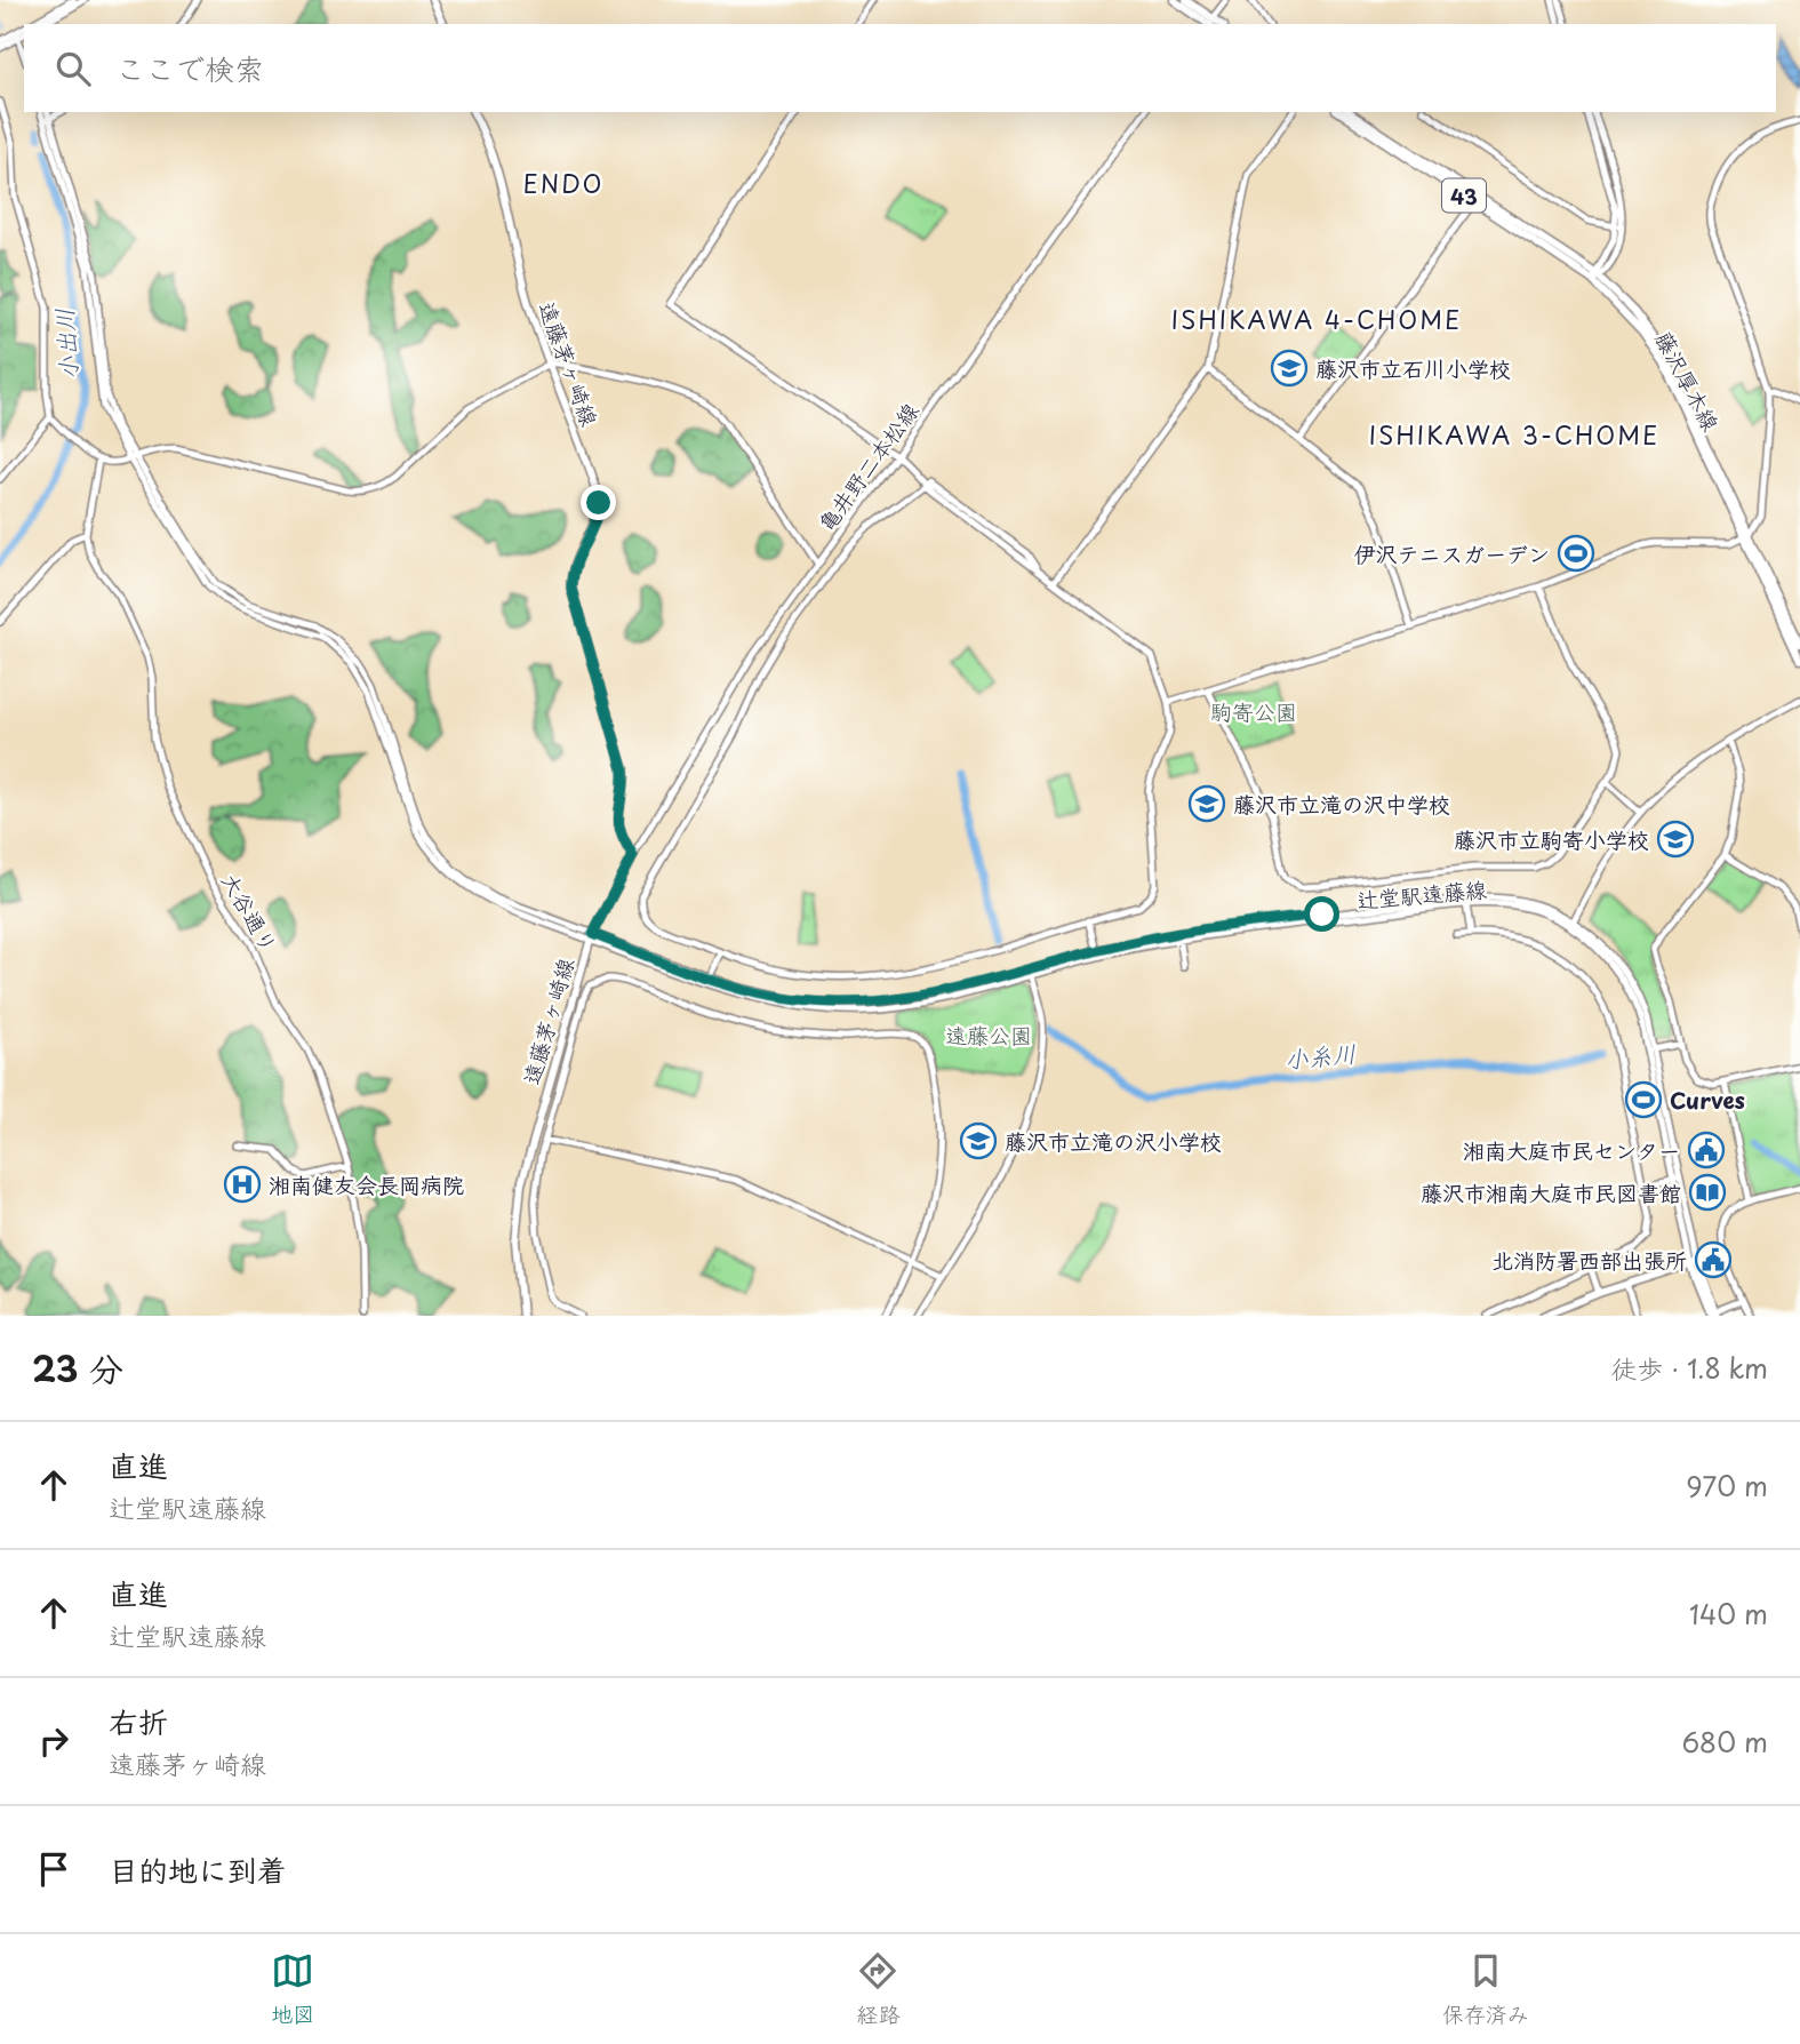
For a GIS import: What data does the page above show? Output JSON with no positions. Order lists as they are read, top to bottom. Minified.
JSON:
{"streets":{"main road":["43","遠藤茅ヶ崎線","藤沢厚木線"],"street":["亀井野二本松線","辻堂駅遠藤線","大谷通り"]},"crossings":[["遠藤茅ヶ崎線","亀井野二本松線"],["遠藤茅ヶ崎線","辻堂駅遠藤線"]],"districts":["ENDO","ISHIKAWA 4-CHOME","ISHIKAWA 3-CHOME"],"water":["小出川","小糸川"],"parks":["駒寄公園","遠藤公園"],"places":{"school or university":["藤沢市立石川小学校","藤沢市立滝の沢中学校","藤沢市立駒寄小学校","藤沢市立滝の沢小学校"],"sports":["伊沢テニスガーデン","Curves"],"public building":["湘南大庭市民センター","北消防署西部出張所"],"hospital":["湘南健友会長岡病院"],"library":["藤沢市湘南大庭市民図書館"]},"page":{"search":"ここで検索","heading":["23 分","徒歩 · 1.8 km"],"list":[["直進","辻堂駅遠藤線","970 m"],["直進","辻堂駅遠藤線","140 m"],["右折","遠藤茅ヶ崎線","680 m"],"目的地に到着"],"nav":["地図","経路","保存済み"]}}
